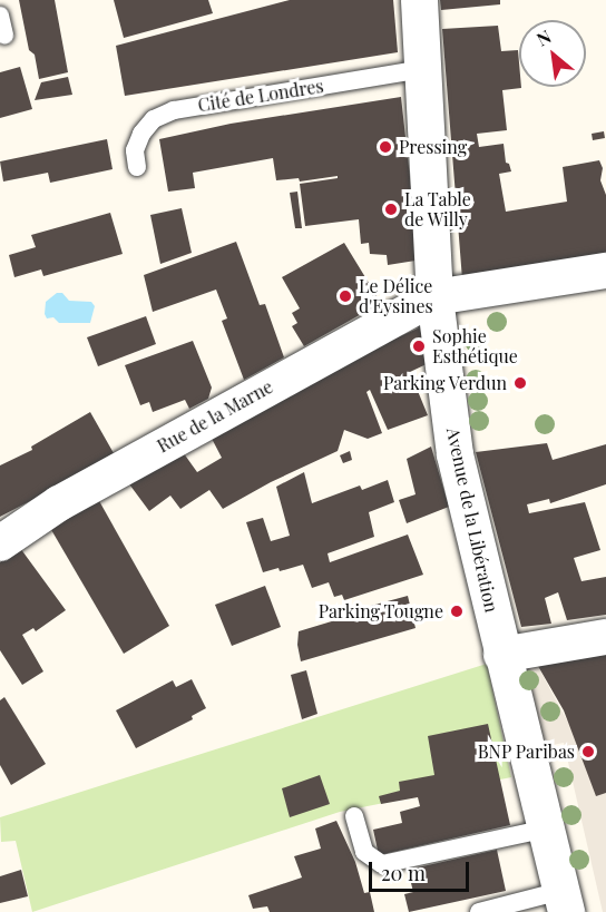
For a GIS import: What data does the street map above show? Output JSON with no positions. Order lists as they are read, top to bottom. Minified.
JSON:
{"streets":{"street":["Rue de la Marne","Avenue de la Libération"],"lane":["Cité de Londres"]},"crossings":[["Cité de Londres","Avenue de la Libération"],["Rue de la Marne","Avenue de la Libération"]],"places":["Pressing","La Table de Willy","Le Délice d'Eysines","Sophie Esthétique","Parking Verdun","Parking Tougne","BNP Paribas"],"scale_bar":"20 m","north":"top left"}
